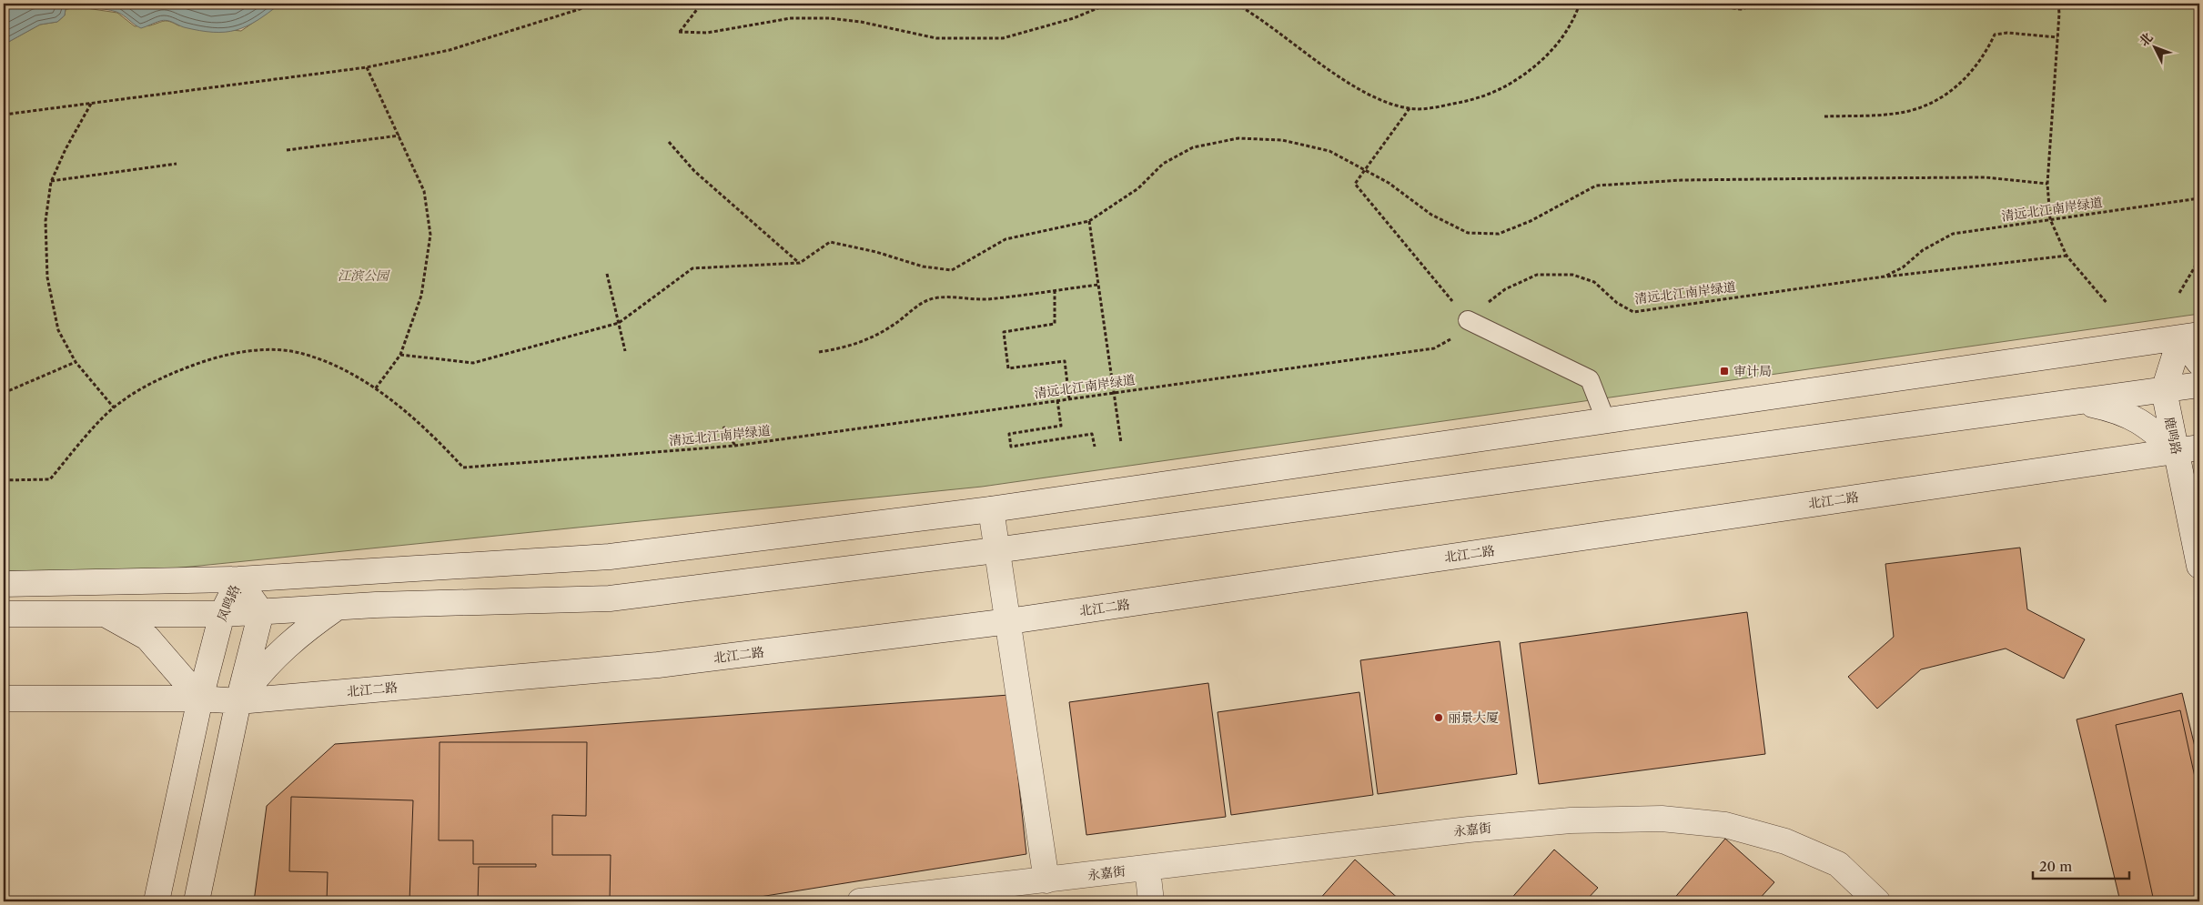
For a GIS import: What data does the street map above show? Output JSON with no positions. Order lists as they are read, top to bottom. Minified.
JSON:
{"streets":{"main road":["鹿鸣路","北江二路","凤鸣路","永嘉街"],"path":["清远北江南岸绿道"]},"crossings":[["鹿鸣路","北江二路"],["北江二路","凤鸣路"]],"parks":["江滨公园"],"places":{"transit":["审计局"],"other":["丽景大厦"]},"scale_bar":"20 m","north":"top left"}
